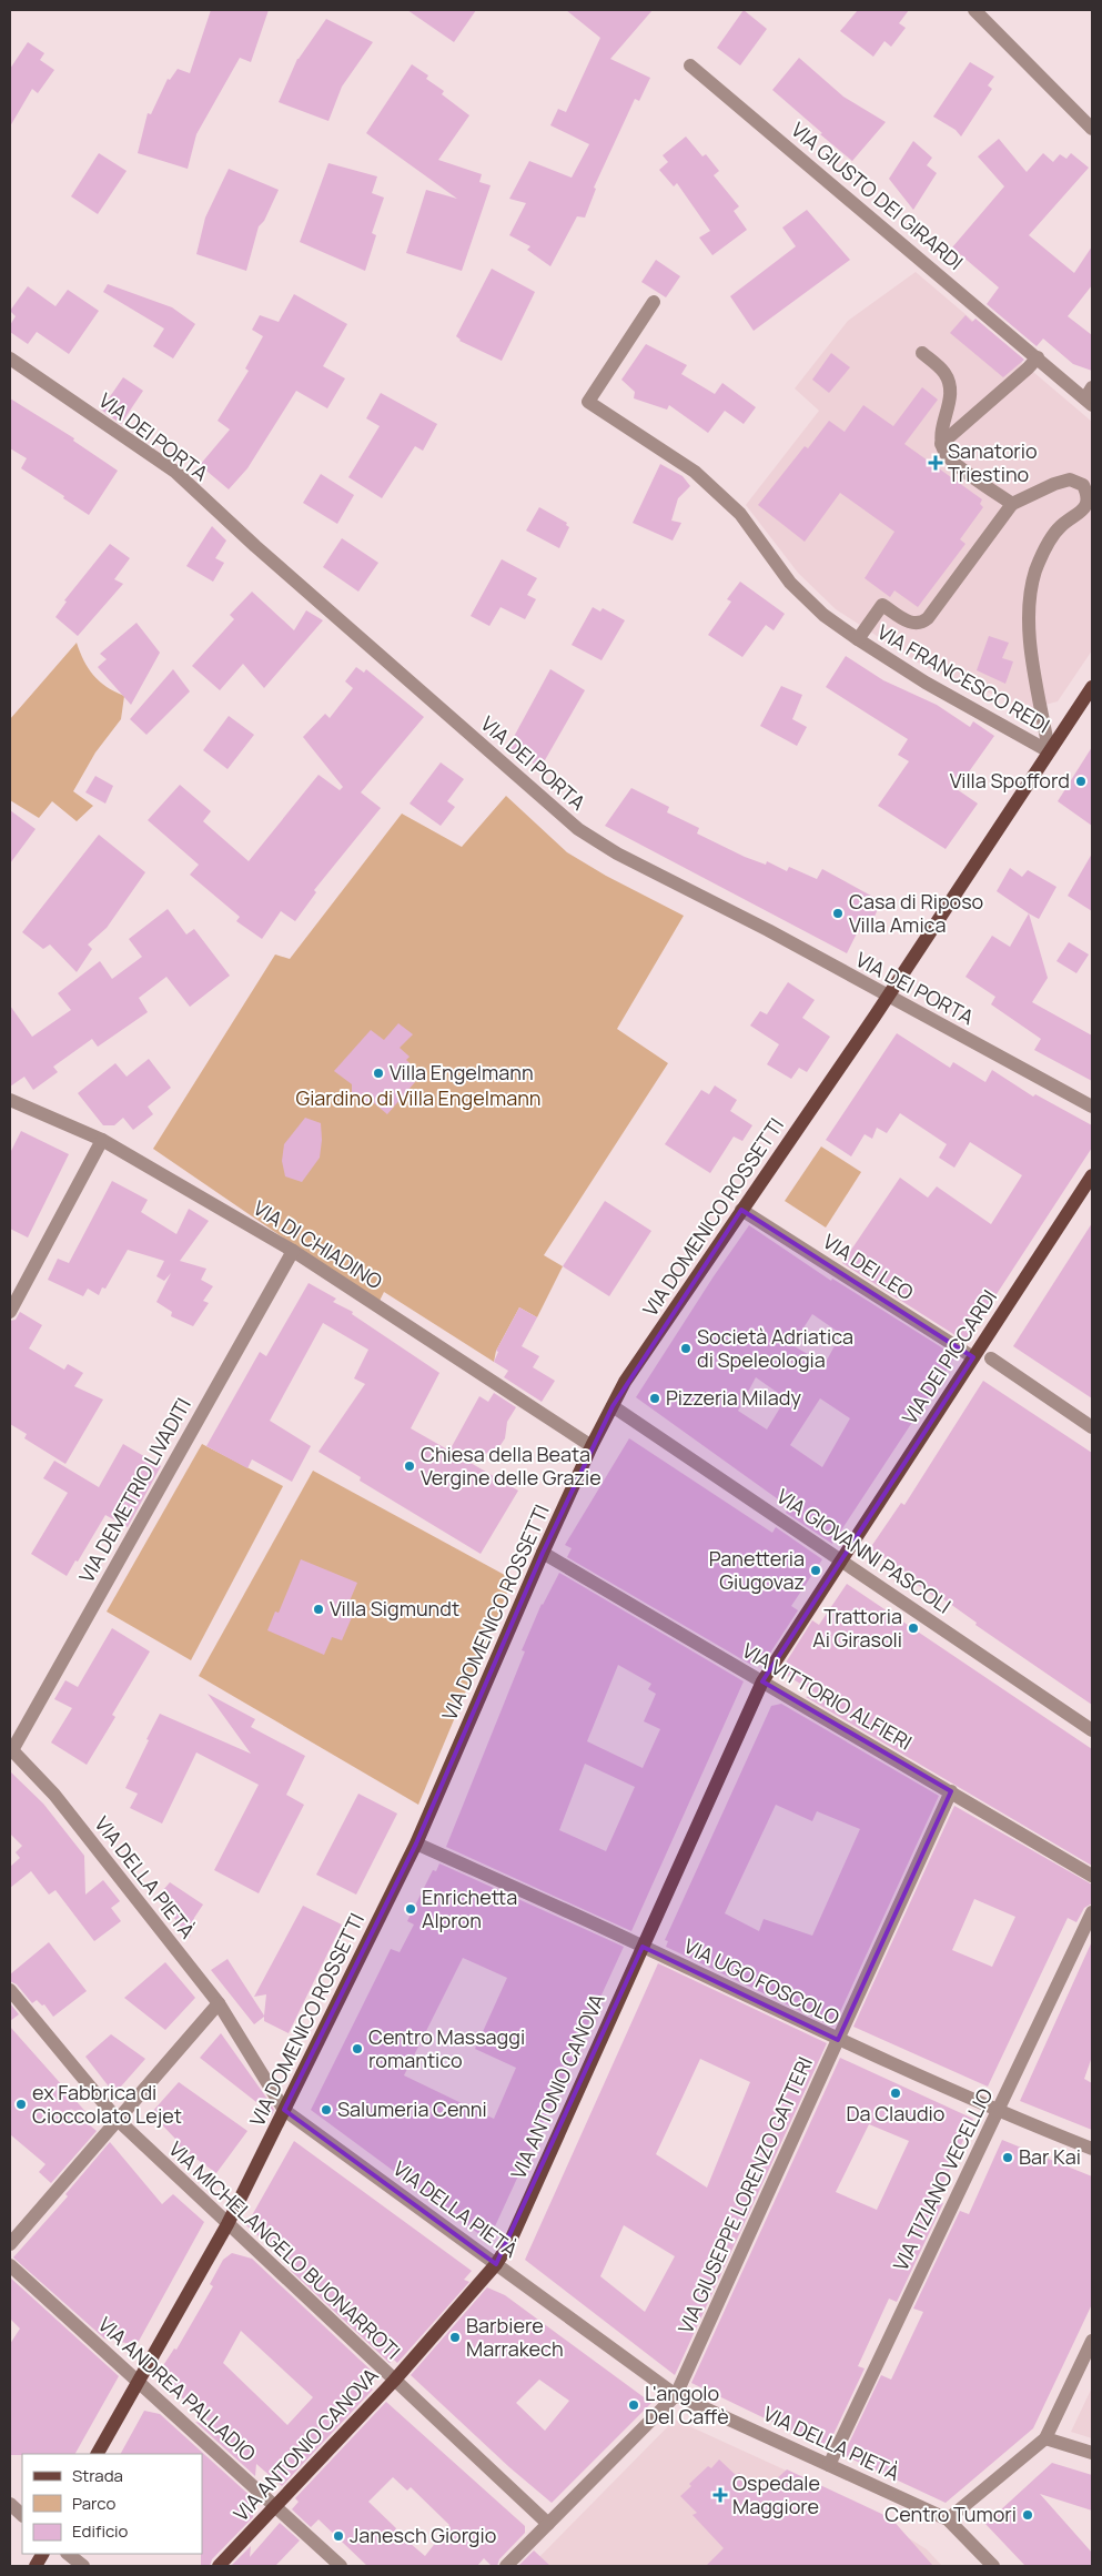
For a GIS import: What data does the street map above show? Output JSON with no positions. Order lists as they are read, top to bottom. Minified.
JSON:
{"streets":{"main road":["VIA DOMENICO ROSSETTI","VIA DEI PICCARDI","VIA ANTONIO CANOVA"],"street":["VIA GIUSTO DEI GIRARDI","VIA DEI PORTA","VIA FRANCESCO REDI","VIA DI CHIADINO","VIA DEI LEO","VIA DEMETRIO LIVADITI","VIA GIOVANNI PASCOLI","VIA VITTORIO ALFIERI","VIA DELLA PIETÀ","VIA UGO FOSCOLO","VIA TIZIANO VECELLIO","VIA GIUSEPPE LORENZO GATTERI","VIA MICHELANGELO BUONARROTI","VIA ANDREA PALLADIO"]},"crossings":[["VIA DEI PORTA","VIA DOMENICO ROSSETTI"],["VIA FRANCESCO REDI","VIA DOMENICO ROSSETTI"],["VIA DOMENICO ROSSETTI","VIA DI CHIADINO"],["VIA DOMENICO ROSSETTI","VIA DEI LEO"],["VIA DOMENICO ROSSETTI","VIA GIOVANNI PASCOLI"],["VIA DOMENICO ROSSETTI","VIA VITTORIO ALFIERI"],["VIA DOMENICO ROSSETTI","VIA DELLA PIETÀ"],["VIA DOMENICO ROSSETTI","VIA UGO FOSCOLO"],["VIA DOMENICO ROSSETTI","VIA MICHELANGELO BUONARROTI"],["VIA DOMENICO ROSSETTI","VIA ANDREA PALLADIO"],["VIA DI CHIADINO","VIA DEMETRIO LIVADITI"],["VIA DEI LEO","VIA DEI PICCARDI"],["VIA DEI PICCARDI","VIA GIOVANNI PASCOLI"],["VIA DEI PICCARDI","VIA ANTONIO CANOVA"],["VIA DEMETRIO LIVADITI","VIA DELLA PIETÀ"],["VIA GIOVANNI PASCOLI","VIA ANTONIO CANOVA"],["VIA VITTORIO ALFIERI","VIA ANTONIO CANOVA"],["VIA VITTORIO ALFIERI","VIA GIUSEPPE LORENZO GATTERI"],["VIA DELLA PIETÀ","VIA ANTONIO CANOVA"],["VIA DELLA PIETÀ","VIA TIZIANO VECELLIO"],["VIA DELLA PIETÀ","VIA GIUSEPPE LORENZO GATTERI"],["VIA UGO FOSCOLO","VIA ANTONIO CANOVA"],["VIA UGO FOSCOLO","VIA TIZIANO VECELLIO"],["VIA UGO FOSCOLO","VIA GIUSEPPE LORENZO GATTERI"],["VIA ANTONIO CANOVA","VIA MICHELANGELO BUONARROTI"],["VIA ANTONIO CANOVA","VIA ANDREA PALLADIO"],["VIA GIUSEPPE LORENZO GATTERI","VIA MICHELANGELO BUONARROTI"]],"parks":["Giardino di Villa Engelmann"],"places":{"health":["Sanatorio Triestino","Ospedale Maggiore"],"other":["Villa Spofford","Casa di Riposo Villa Amica","Villa Engelmann","Società Adriatica di Speleologia","Pizzeria Milady","Chiesa della Beata Vergine delle Grazie","Panetteria Giugovaz","Villa Sigmundt","Trattoria Ai Girasoli","Enrichetta Alpron","Centro Massaggi romantico","Da Claudio","ex Fabbrica di Cioccolato Lejet","Salumeria Cenni","Bar Kai","Barbiere Marrakech","L'angolo Del Caffè","Centro Tumori","Janesch Giorgio"]},"legend":["Strada","Parco","Edificio"]}
